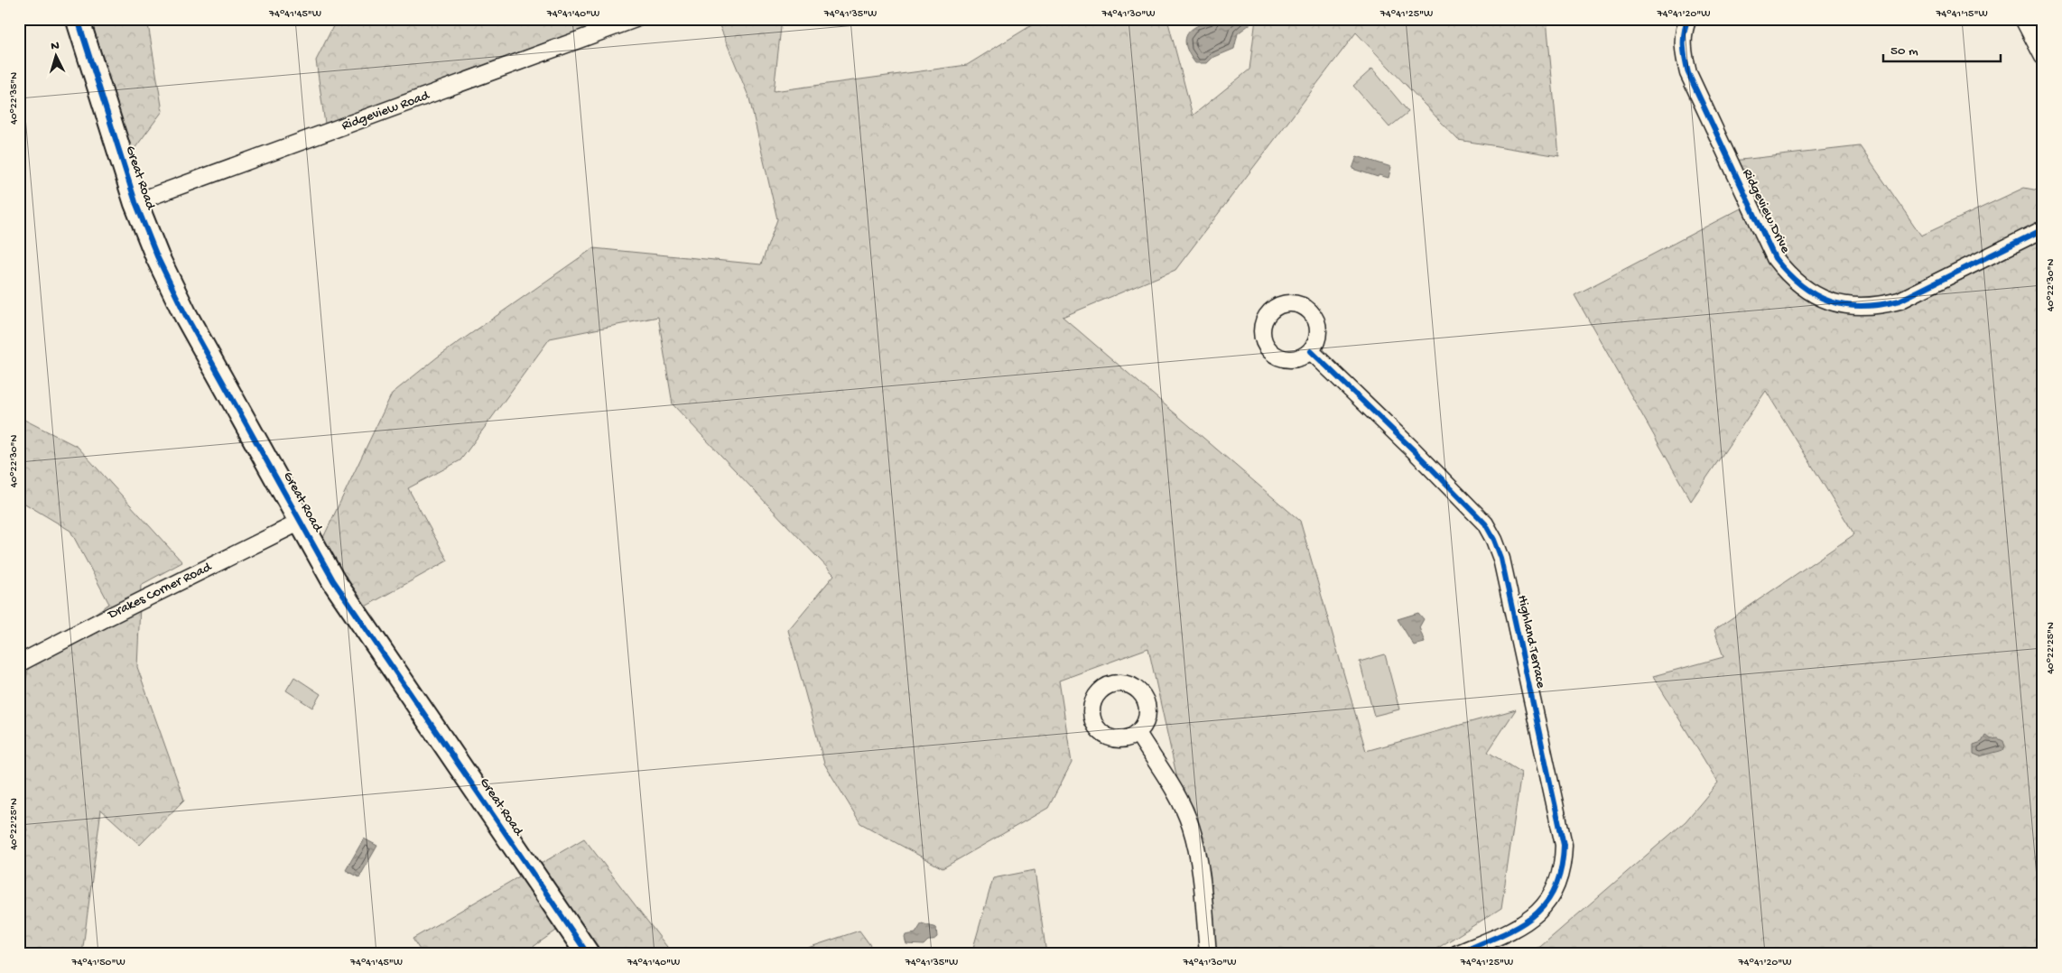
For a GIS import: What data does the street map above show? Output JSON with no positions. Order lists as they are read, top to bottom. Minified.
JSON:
{"streets":{"street":["Ridgeview Road","Great Road","Ridgeview Drive","Drakes Corner Road","Highland Terrace"]},"crossings":[["Ridgeview Road","Great Road"],["Great Road","Drakes Corner Road"]],"scale_bar":"50 m","north":"top","coordinates":["74°41'45\"W","74°41'40\"W","74°41'35\"W","74°41'30\"W","74°41'25\"W","74°41'20\"W","74°41'15\"W","40°22'35\"N","40°22'30\"N","40°22'25\"N","74°41'50\"W"]}
